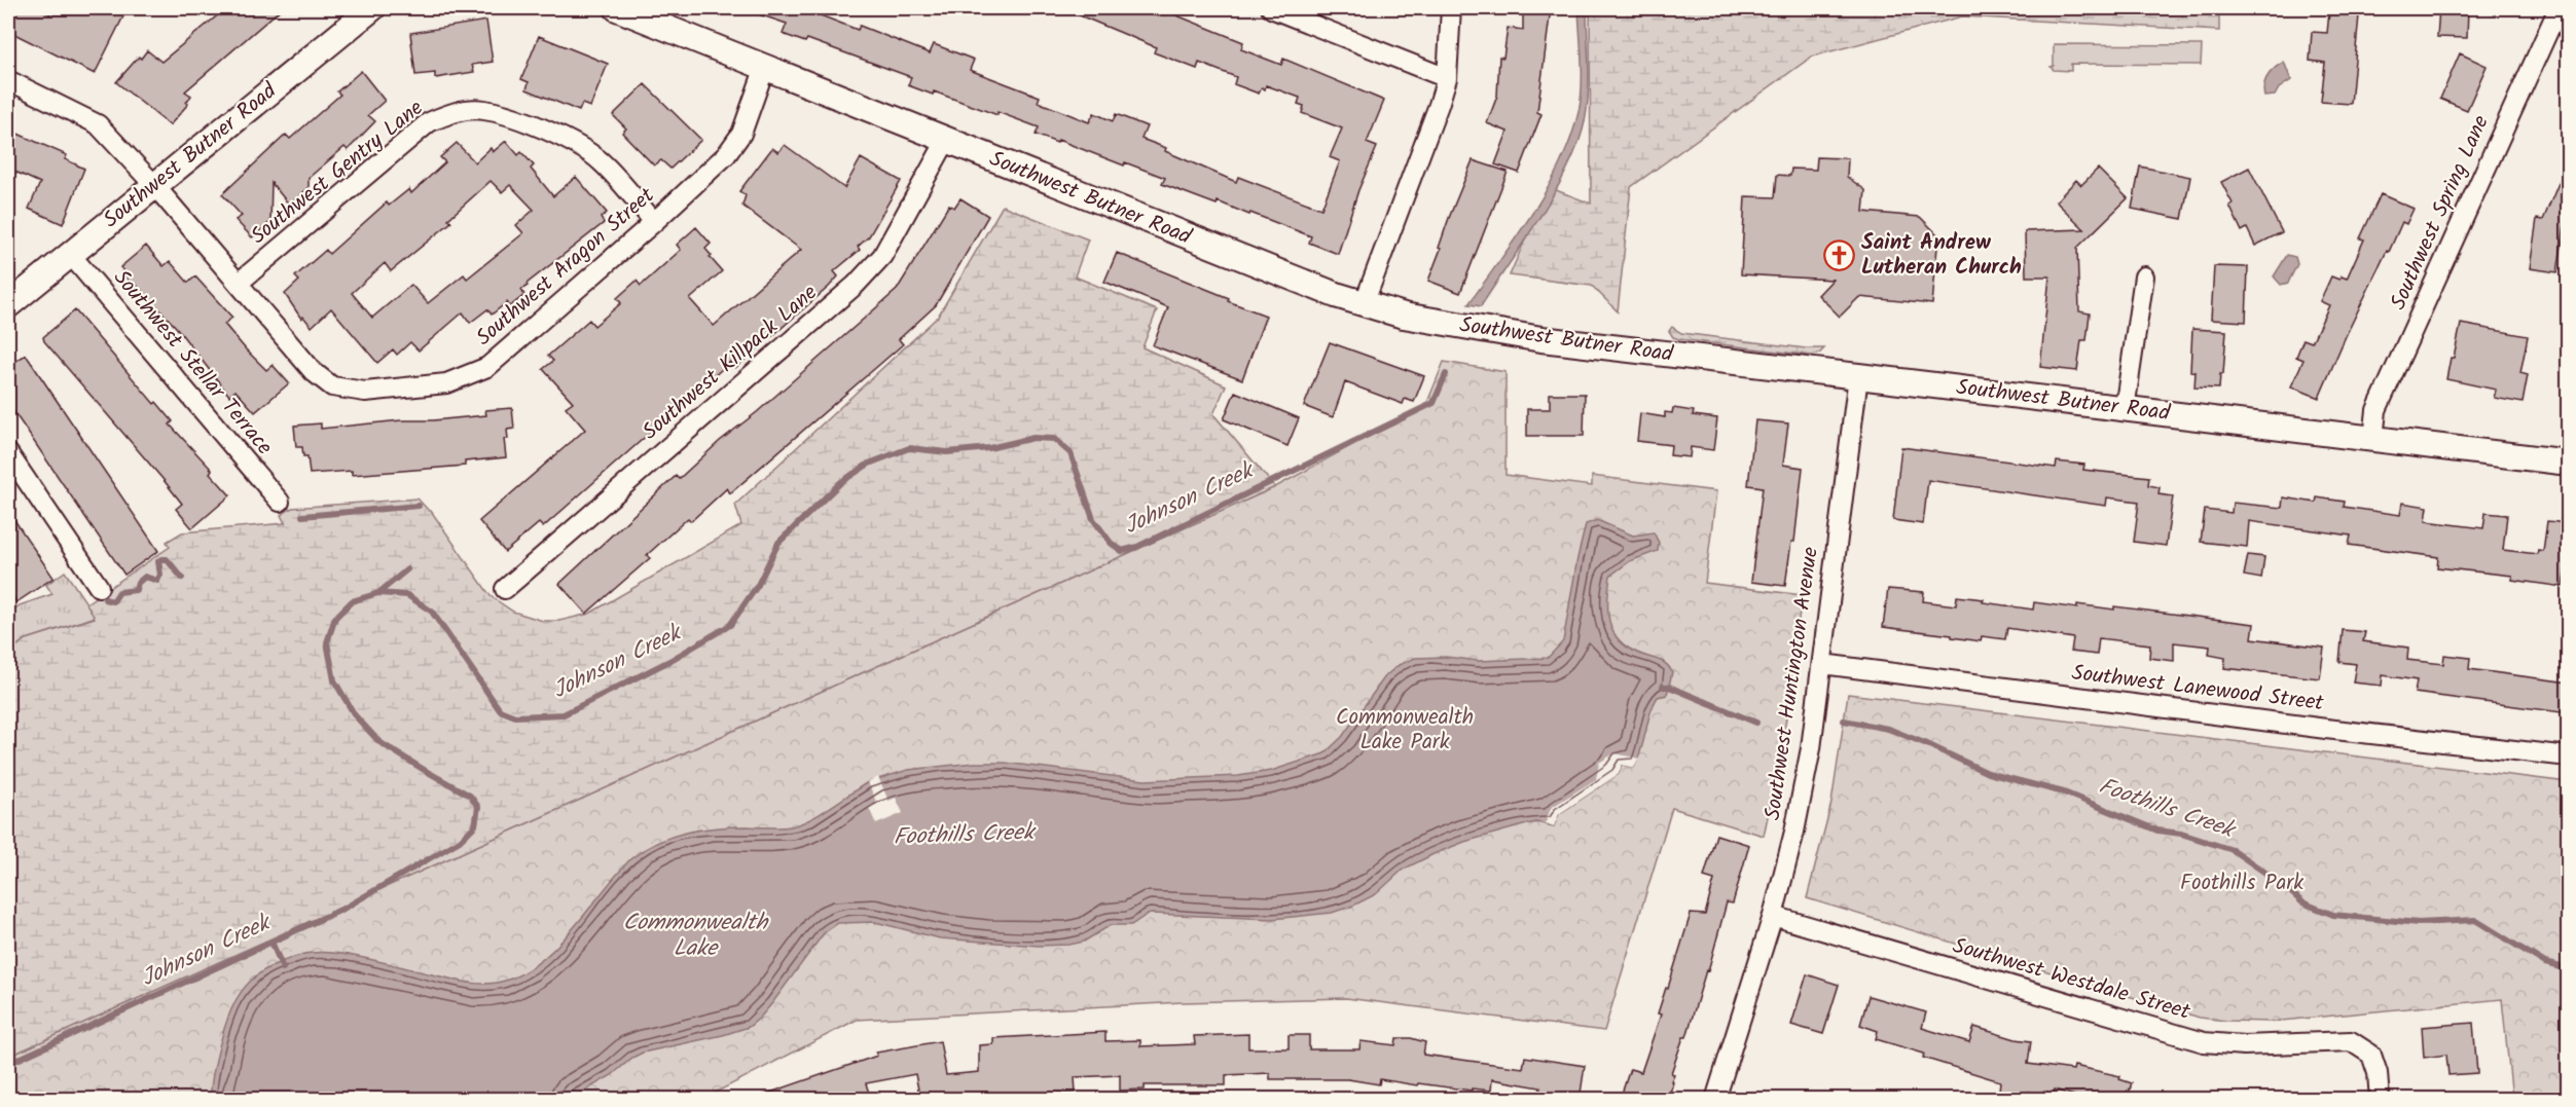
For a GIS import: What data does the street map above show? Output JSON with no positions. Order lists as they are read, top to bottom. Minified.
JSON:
{"streets":{"street":["Southwest Butner Road","Southwest Gentry Lane","Southwest Spring Lane","Southwest Aragon Street","Southwest Stellar Terrace","Southwest Killpack Lane","Southwest Huntington Avenue","Southwest Lanewood Street","Southwest Westdale Street"]},"crossings":[["Southwest Butner Road","Southwest Spring Lane"],["Southwest Butner Road","Southwest Aragon Street"],["Southwest Butner Road","Southwest Stellar Terrace"],["Southwest Butner Road","Southwest Killpack Lane"],["Southwest Butner Road","Southwest Huntington Avenue"],["Southwest Gentry Lane","Southwest Aragon Street"],["Southwest Huntington Avenue","Southwest Lanewood Street"],["Southwest Huntington Avenue","Southwest Westdale Street"]],"water":["Johnson Creek","Foothills Creek","Commonwealth Lake"],"parks":["Commonwealth Lake Park","Foothills Park"],"places":{"church":["Saint Andrew Lutheran Church"]}}
